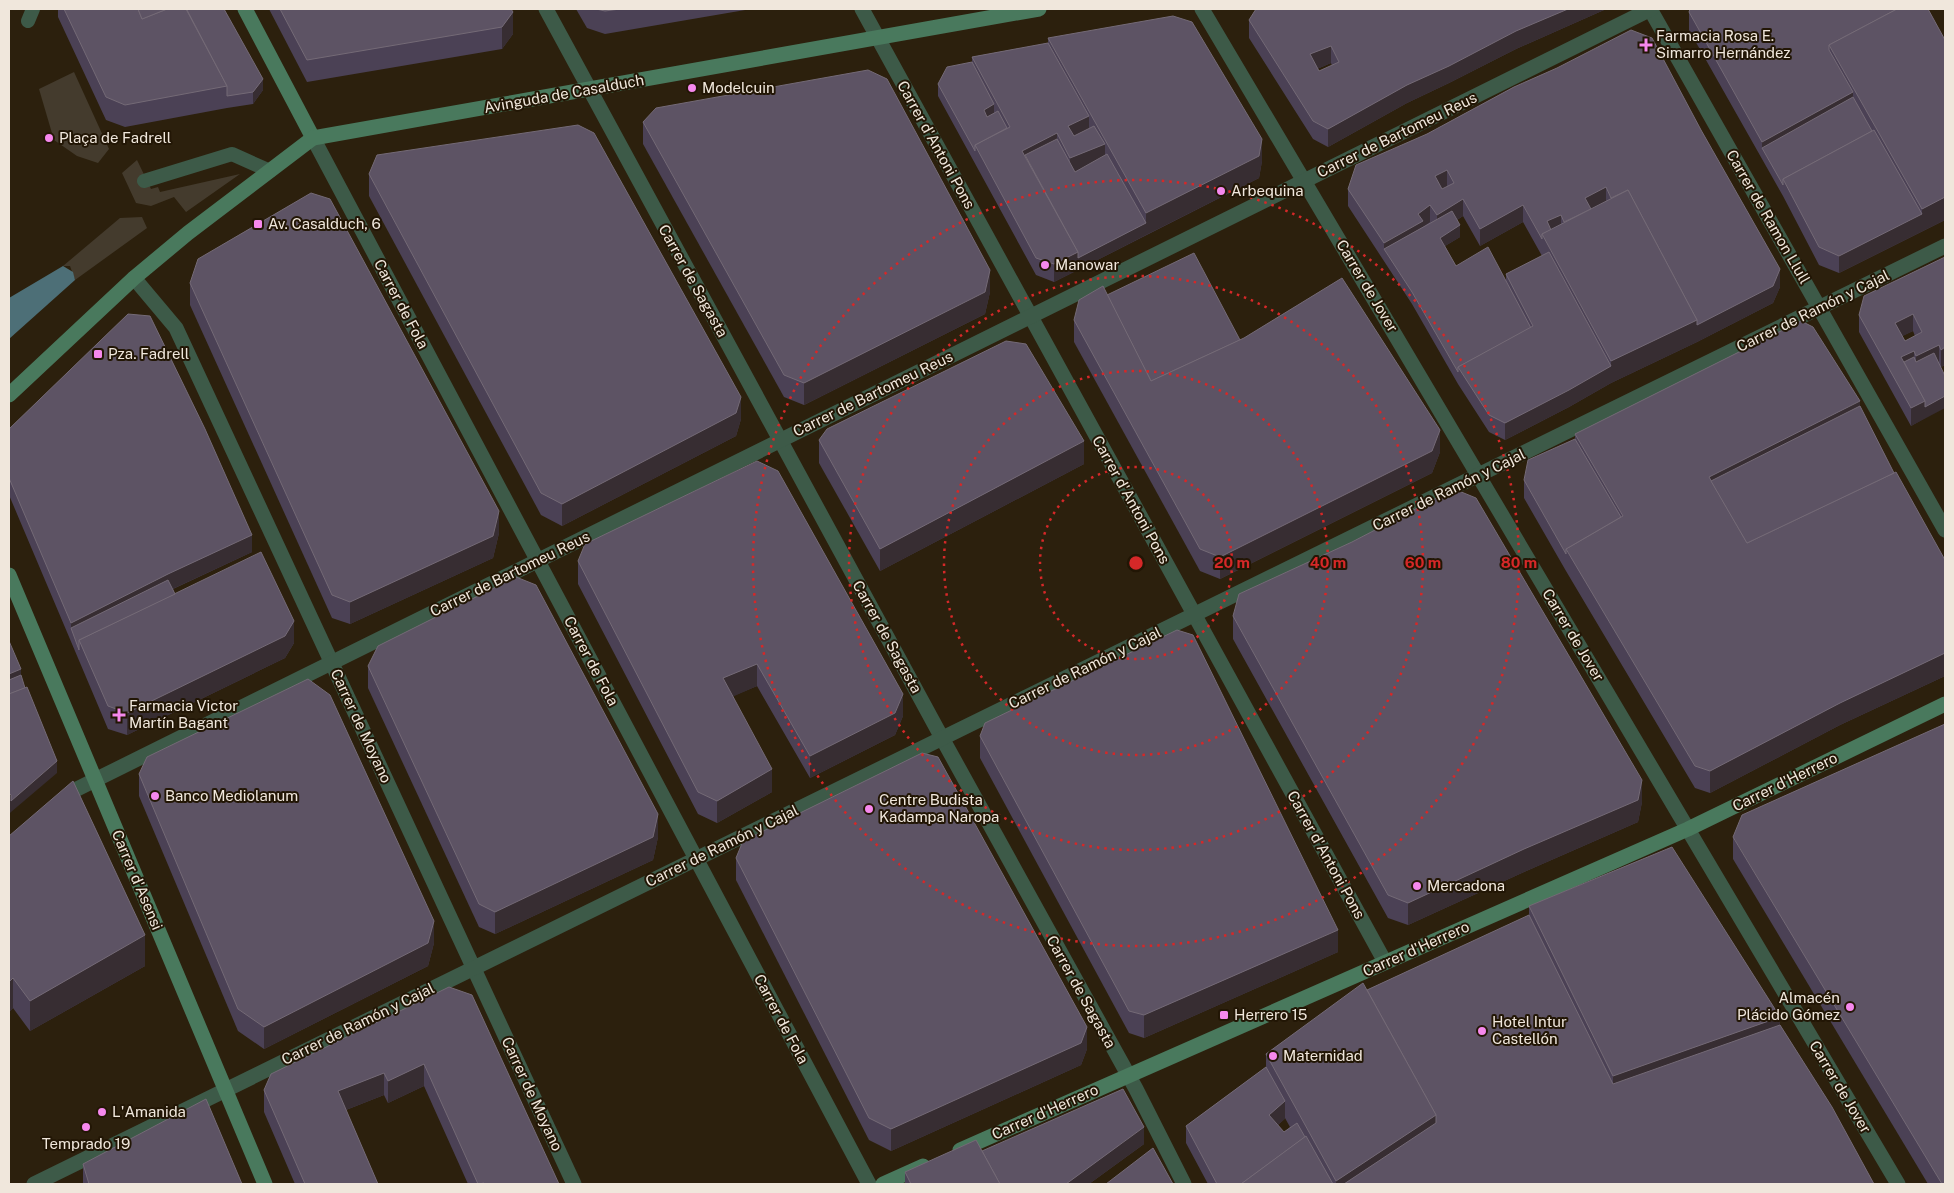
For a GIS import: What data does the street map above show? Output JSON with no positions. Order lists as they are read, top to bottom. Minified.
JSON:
{"streets":{"street":["Avinguda de Casalduch","Carrer de Bartomeu Reus","Carrer d'Antoni Pons","Carrer de Ramon Llull","Carrer de Sagasta","Carrer de Jover","Carrer de Fola","Carrer de Ramón y Cajal","Carrer de Moyano","Carrer d'Herrero","Carrer d'Asensi"]},"crossings":[["Avinguda de Casalduch","Carrer d'Antoni Pons"],["Avinguda de Casalduch","Carrer de Sagasta"],["Avinguda de Casalduch","Carrer de Fola"],["Avinguda de Casalduch","Carrer de Moyano"],["Carrer de Bartomeu Reus","Carrer d'Antoni Pons"],["Carrer de Bartomeu Reus","Carrer de Ramon Llull"],["Carrer de Bartomeu Reus","Carrer de Sagasta"],["Carrer de Bartomeu Reus","Carrer de Jover"],["Carrer de Bartomeu Reus","Carrer de Fola"],["Carrer de Bartomeu Reus","Carrer de Moyano"],["Carrer de Bartomeu Reus","Carrer d'Asensi"],["Carrer d'Antoni Pons","Carrer de Ramón y Cajal"],["Carrer d'Antoni Pons","Carrer d'Herrero"],["Carrer de Ramon Llull","Carrer de Ramón y Cajal"],["Carrer de Sagasta","Carrer de Ramón y Cajal"],["Carrer de Sagasta","Carrer d'Herrero"],["Carrer de Jover","Carrer de Ramón y Cajal"],["Carrer de Jover","Carrer d'Herrero"],["Carrer de Fola","Carrer de Ramón y Cajal"],["Carrer de Ramón y Cajal","Carrer de Moyano"],["Carrer de Ramón y Cajal","Carrer d'Asensi"]],"places":{"health":["Farmacia Rosa E. Simarro Hernández","Farmacia Victor Martín Bagant"],"other":["Modelcuin","Plaça de Fadrell","Arbequina","Manowar","Banco Mediolanum","Centre Budista Kadampa Naropa","Mercadona","Almacén Plácido Gómez","Hotel Intur Castellón","Maternidad","L'Amanida","Temprado 19"],"transit":["Av. Casalduch, 6","Pza. Fadrell","Herrero 15"]},"rings":["20 m","40 m","60 m","80 m"]}
